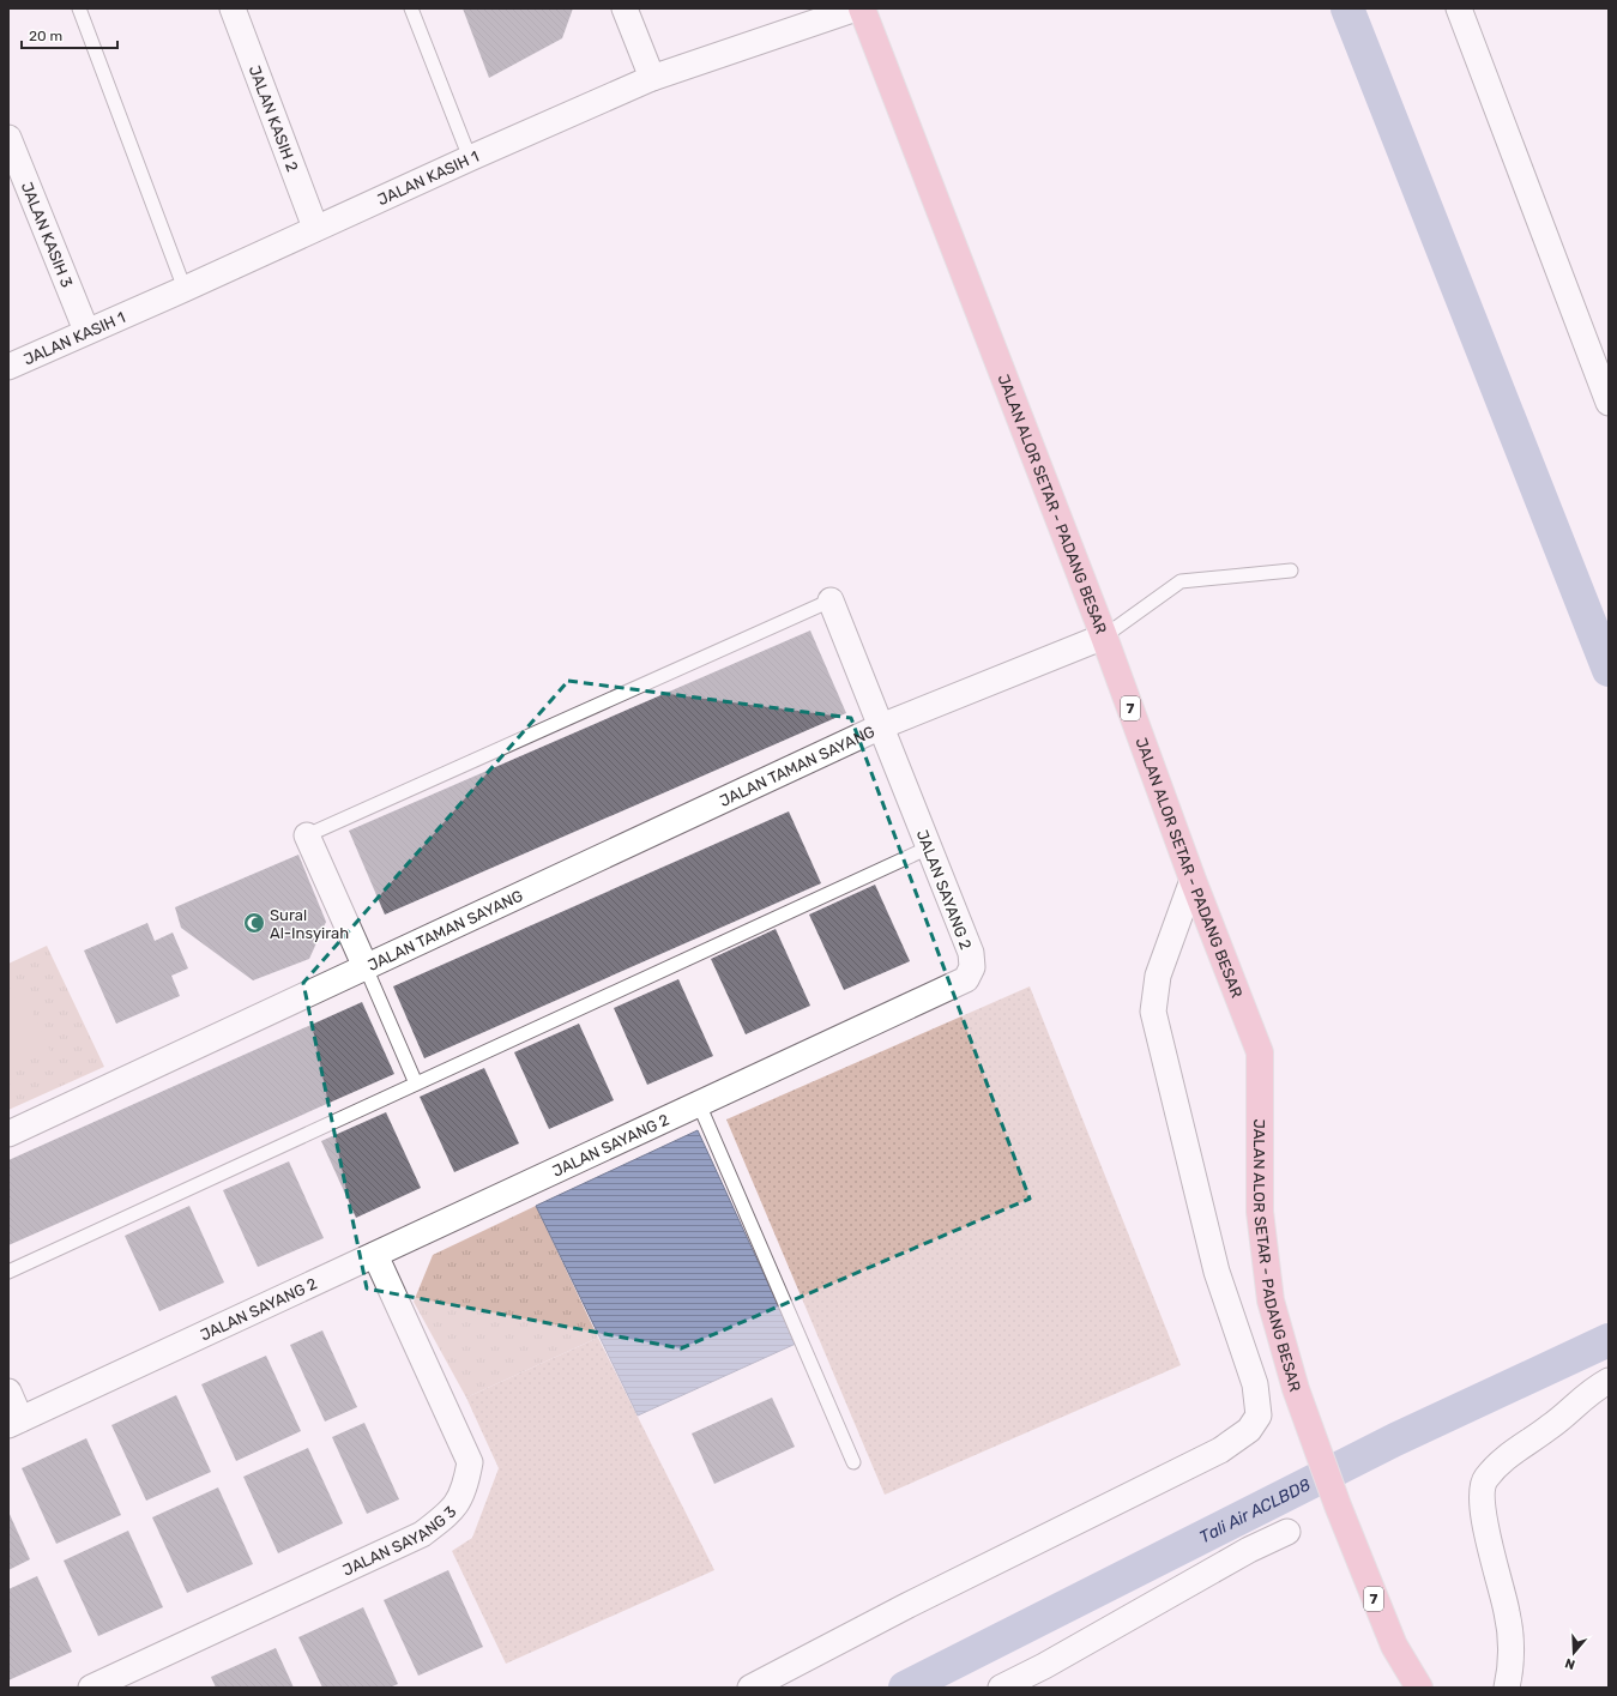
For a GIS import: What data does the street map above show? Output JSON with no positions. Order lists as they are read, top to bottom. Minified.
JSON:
{"streets":{"main road":["JALAN ALOR SETAR - PADANG BESAR","7"],"street":["JALAN KASIH 2","JALAN KASIH 1","JALAN KASIH 3","JALAN TAMAN SAYANG","JALAN SAYANG 2","JALAN SAYANG 3"]},"crossings":[["JALAN KASIH 2","JALAN KASIH 1"],["JALAN KASIH 1","JALAN KASIH 3"],["JALAN ALOR SETAR - PADANG BESAR","JALAN TAMAN SAYANG"],["JALAN TAMAN SAYANG","JALAN SAYANG 2"],["JALAN SAYANG 2","JALAN SAYANG 3"]],"water":["Tali Air ACLBD8"],"places":{"mosque":["Sural Al-Insyirah"]},"scale_bar":"20 m","north":"bottom"}
